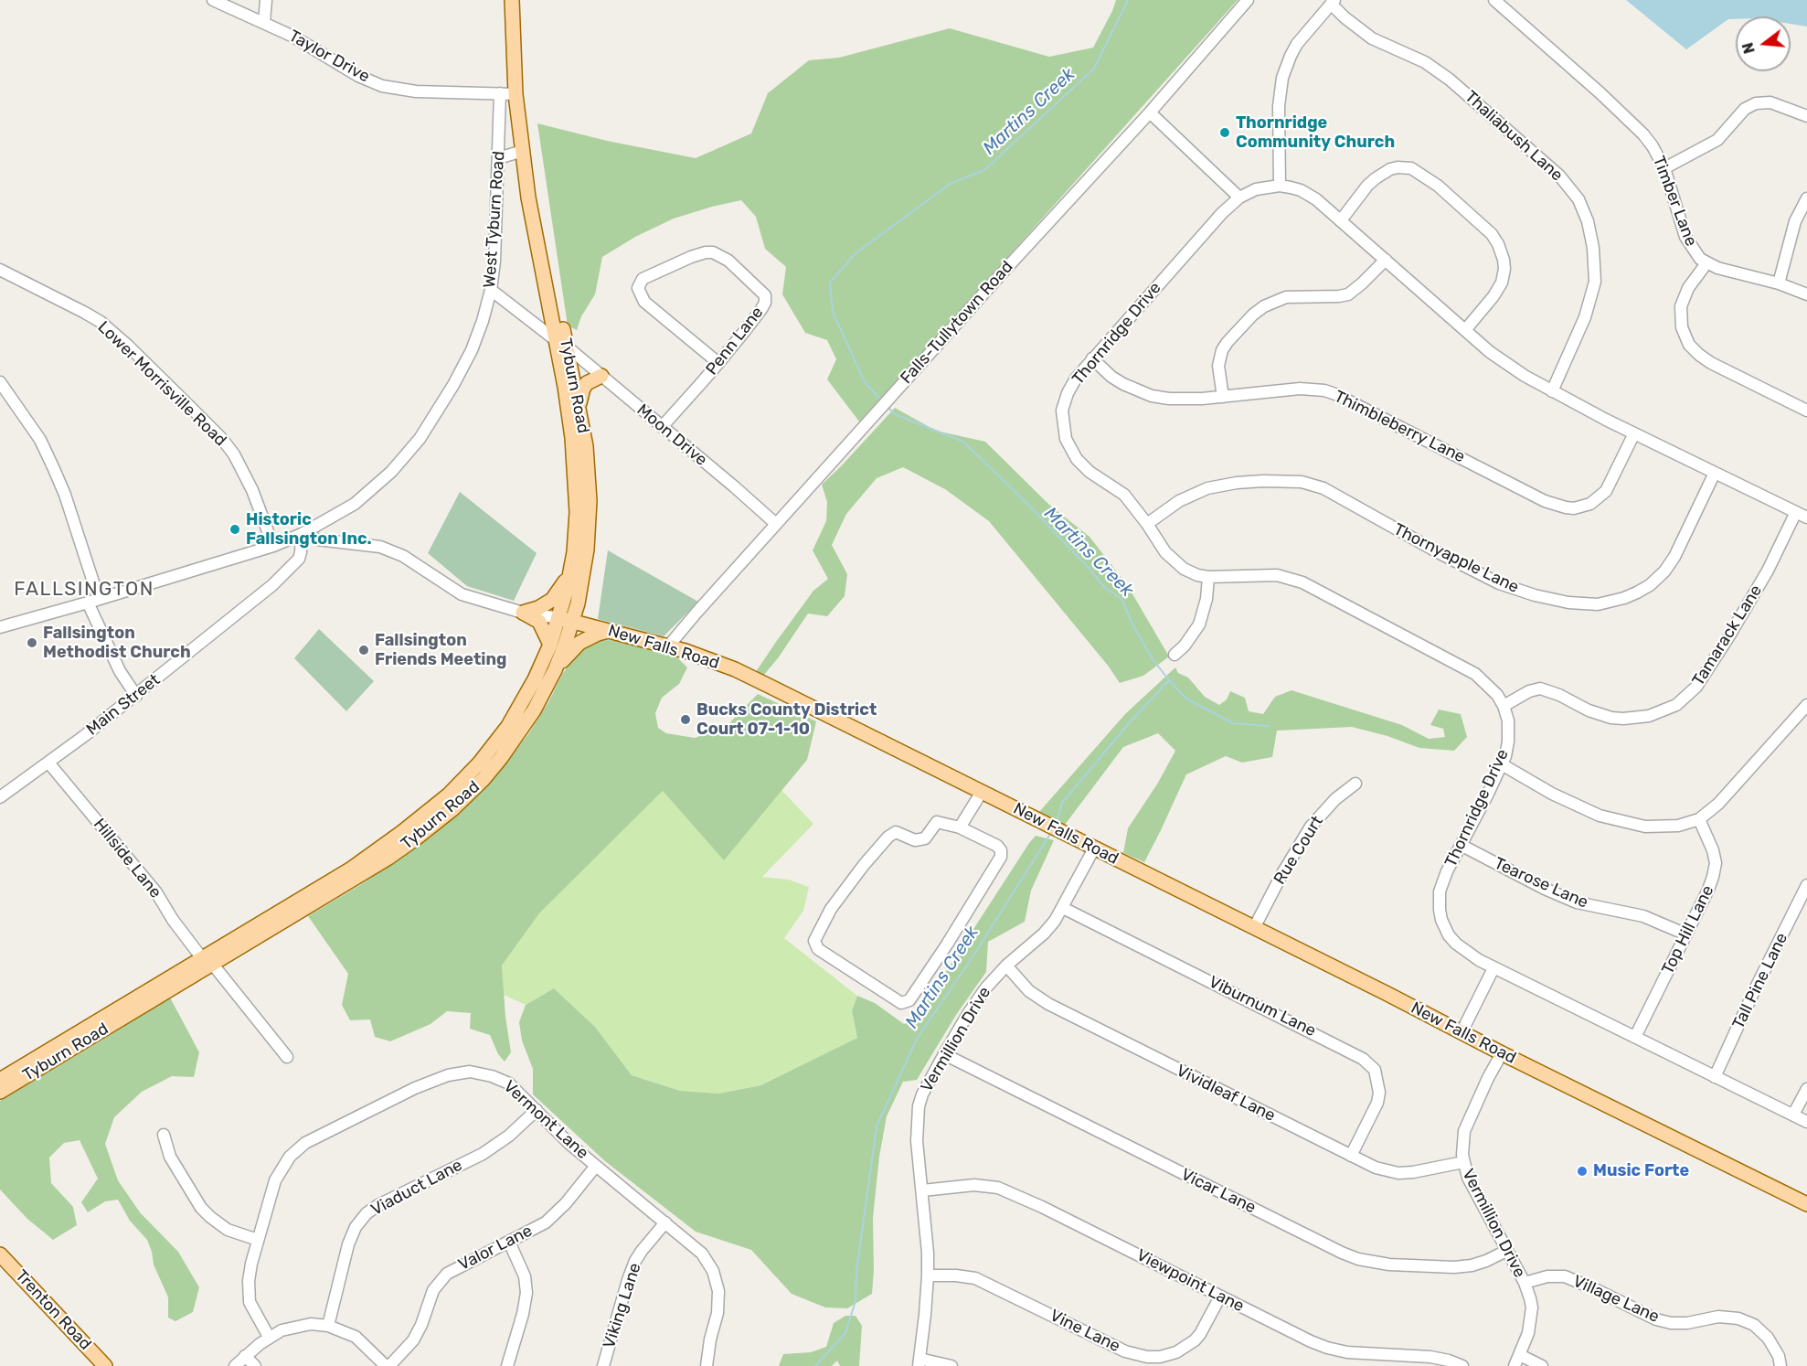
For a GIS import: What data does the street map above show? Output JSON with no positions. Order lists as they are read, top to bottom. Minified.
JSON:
{"streets":{"main road":["Tyburn Road","New Falls Road","Trenton Road"],"street":["Taylor Drive","Thaliabush Lane","Timber Lane","West Tyburn Road","Falls-Tullytown Road","Thornridge Drive","Penn Lane","Lower Morrisville Road","Thimbleberry Lane","Moon Drive","Thornyapple Lane","Tamarack Lane","Main Street","Rue Court","Hillside Lane","Tearose Lane","Top Hill Lane","Tall Pine Lane","Viburnum Lane","Vermillion Drive","Vividleaf Lane","Vermont Lane","Viaduct Lane","Vicar Lane","Valor Lane","Viewpoint Lane","Village Lane","Viking Lane","Vine Lane"]},"crossings":[["Taylor Drive","West Tyburn Road"],["Taylor Drive","Tyburn Road"],["Thaliabush Lane","Thornridge Drive"],["West Tyburn Road","Lower Morrisville Road"],["West Tyburn Road","Moon Drive"],["West Tyburn Road","New Falls Road"],["West Tyburn Road","Main Street"],["Falls-Tullytown Road","Moon Drive"],["Falls-Tullytown Road","New Falls Road"],["Thornridge Drive","Thimbleberry Lane"],["Thornridge Drive","Thornyapple Lane"],["Thornridge Drive","Tamarack Lane"],["Thornridge Drive","Tearose Lane"],["Thornridge Drive","Top Hill Lane"],["Thornridge Drive","Tall Pine Lane"],["Penn Lane","Moon Drive"],["Tyburn Road","Moon Drive"],["Tyburn Road","New Falls Road"],["Tyburn Road","Hillside Lane"],["New Falls Road","Main Street"],["New Falls Road","Rue Court"],["New Falls Road","Vermillion Drive"],["Main Street","Hillside Lane"],["Tearose Lane","Top Hill Lane"],["Viburnum Lane","Vermillion Drive"],["Viburnum Lane","Vividleaf Lane"],["Vermillion Drive","Vividleaf Lane"],["Vermillion Drive","Vicar Lane"],["Vermillion Drive","Viewpoint Lane"],["Vermillion Drive","Village Lane"],["Vermillion Drive","Vine Lane"],["Vermont Lane","Viaduct Lane"],["Vermont Lane","Valor Lane"],["Vermont Lane","Viking Lane"],["Viewpoint Lane","Vine Lane"]],"districts":["FALLSINGTON"],"water":["Martins Creek"],"places":["Thornridge Community Church","Historic Fallsington Inc.","Fallsington Methodist Church","Fallsington Friends Meeting","Bucks County District Court 07-1-10","Music Forte"],"north":"left"}
